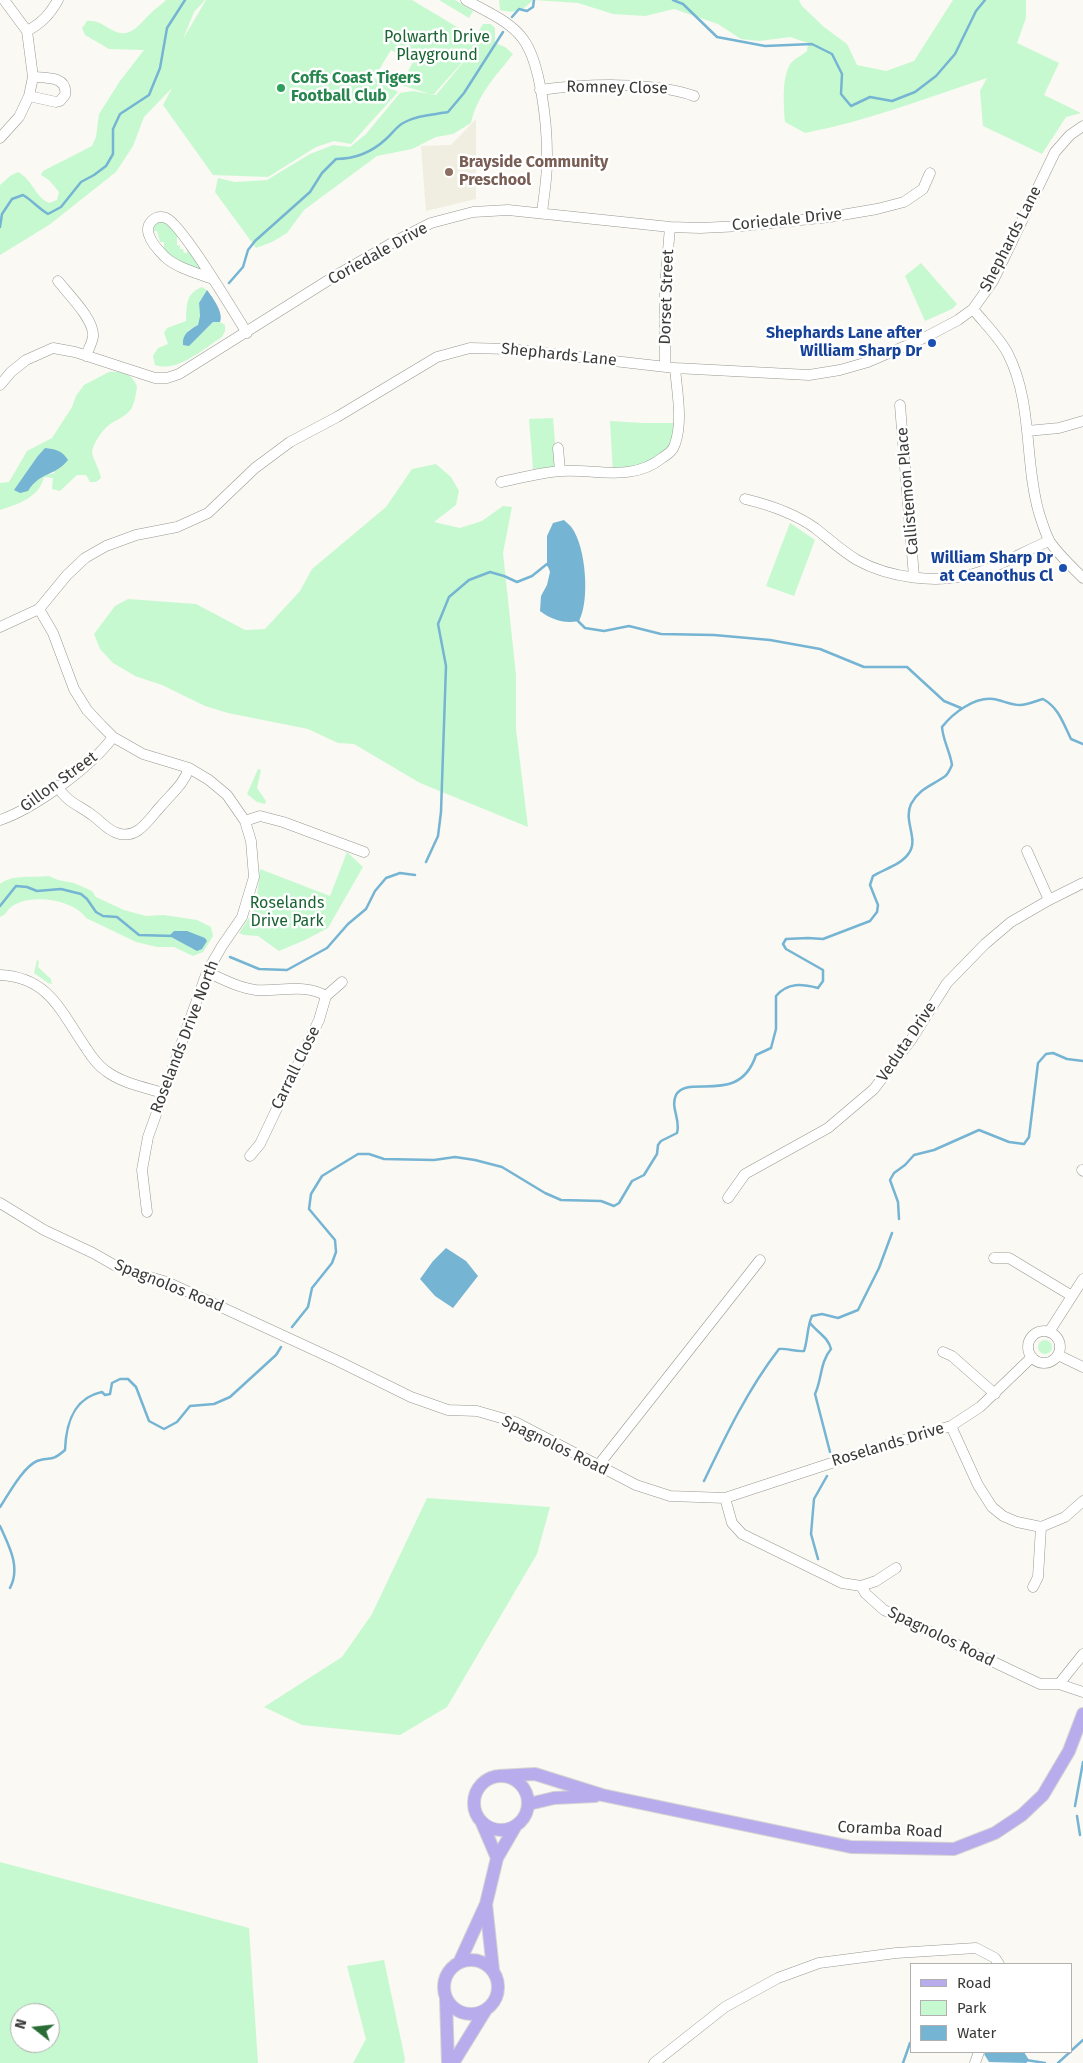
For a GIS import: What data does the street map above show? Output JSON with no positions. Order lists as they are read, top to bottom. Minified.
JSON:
{"streets":{"main road":["Coramba Road"],"street":["Romney Close","Coriedale Drive","Shephards Lane","Dorset Street","Callistemon Place","Gillon Street","Roselands Drive North","Veduta Drive","Carrall Close","Spagnolos Road","Roselands Drive"]},"crossings":[["Coriedale Drive","Dorset Street"],["Shephards Lane","Dorset Street"],["Shephards Lane","Roselands Drive North"],["Gillon Street","Roselands Drive North"],["Spagnolos Road","Roselands Drive"]],"parks":["Polwarth Drive Playground","Roselands Drive Park"],"places":["Coffs Coast Tigers Football Club","Brayside Community Preschool","Shephards Lane after William Sharp Dr","William Sharp Dr at Ceanothus Cl"],"legend":["Road","Park","Water"],"north":"left"}
